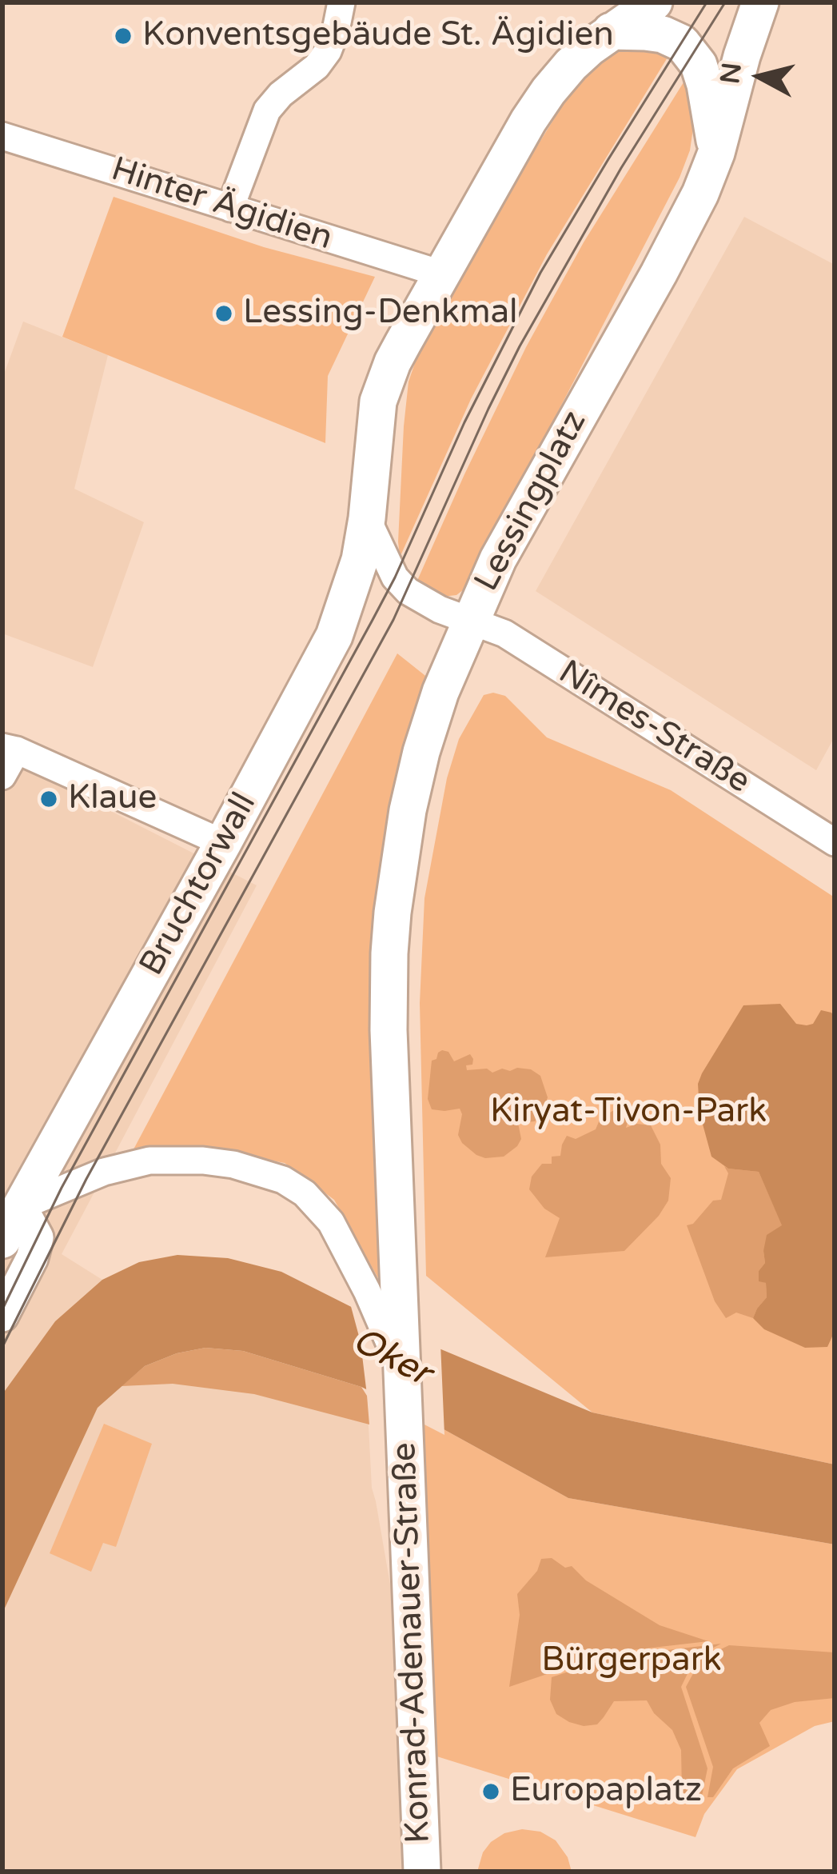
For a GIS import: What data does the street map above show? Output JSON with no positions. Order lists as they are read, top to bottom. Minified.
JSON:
{"streets":{"main road":["Lessingplatz","Bruchtorwall","Konrad-Adenauer-Straße"],"street":["Hinter Ägidien","Nîmes-Straße"]},"crossings":[["Lessingplatz","Nîmes-Straße"],["Lessingplatz","Bruchtorwall"],["Lessingplatz","Konrad-Adenauer-Straße"],["Nîmes-Straße","Konrad-Adenauer-Straße"]],"water":["Oker"],"parks":["Kiryat-Tivon-Park","Bürgerpark"],"places":["Konventsgebäude St. Ägidien","Lessing-Denkmal","Klaue","Europaplatz"],"north":"left"}
